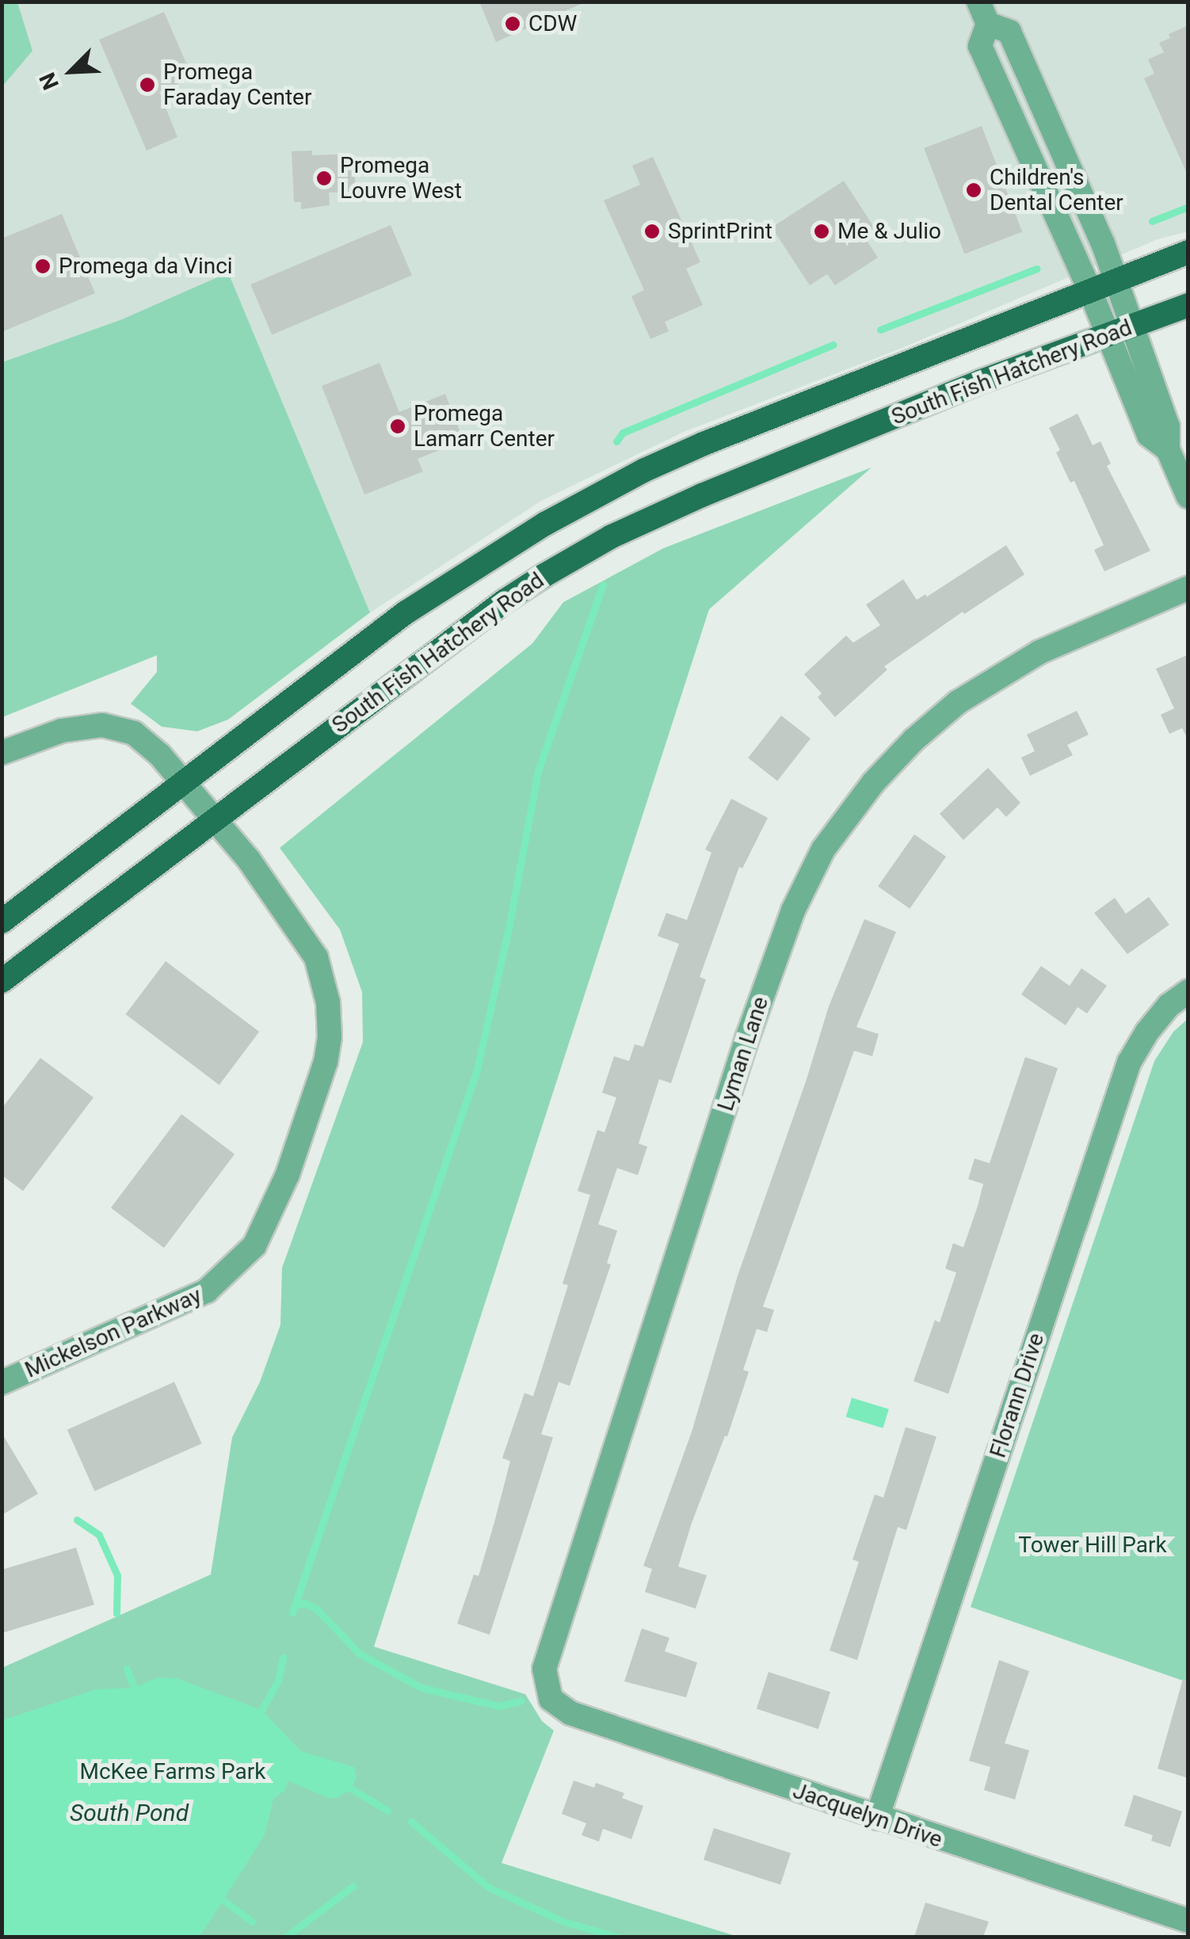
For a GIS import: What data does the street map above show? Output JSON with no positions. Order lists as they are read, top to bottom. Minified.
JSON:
{"streets":{"main road":["South Fish Hatchery Road"],"street":["Lyman Lane","Mickelson Parkway","Florann Drive","Jacquelyn Drive"]},"crossings":[["South Fish Hatchery Road","Mickelson Parkway"],["Lyman Lane","Jacquelyn Drive"],["Florann Drive","Jacquelyn Drive"]],"water":["South Pond"],"parks":["Tower Hill Park","McKee Farms Park"],"places":["CDW","Promega Faraday Center","Promega Louvre West","Children's Dental Center","SprintPrint","Me & Julio","Promega da Vinci","Promega Lamarr Center"],"north":"bottom left"}
